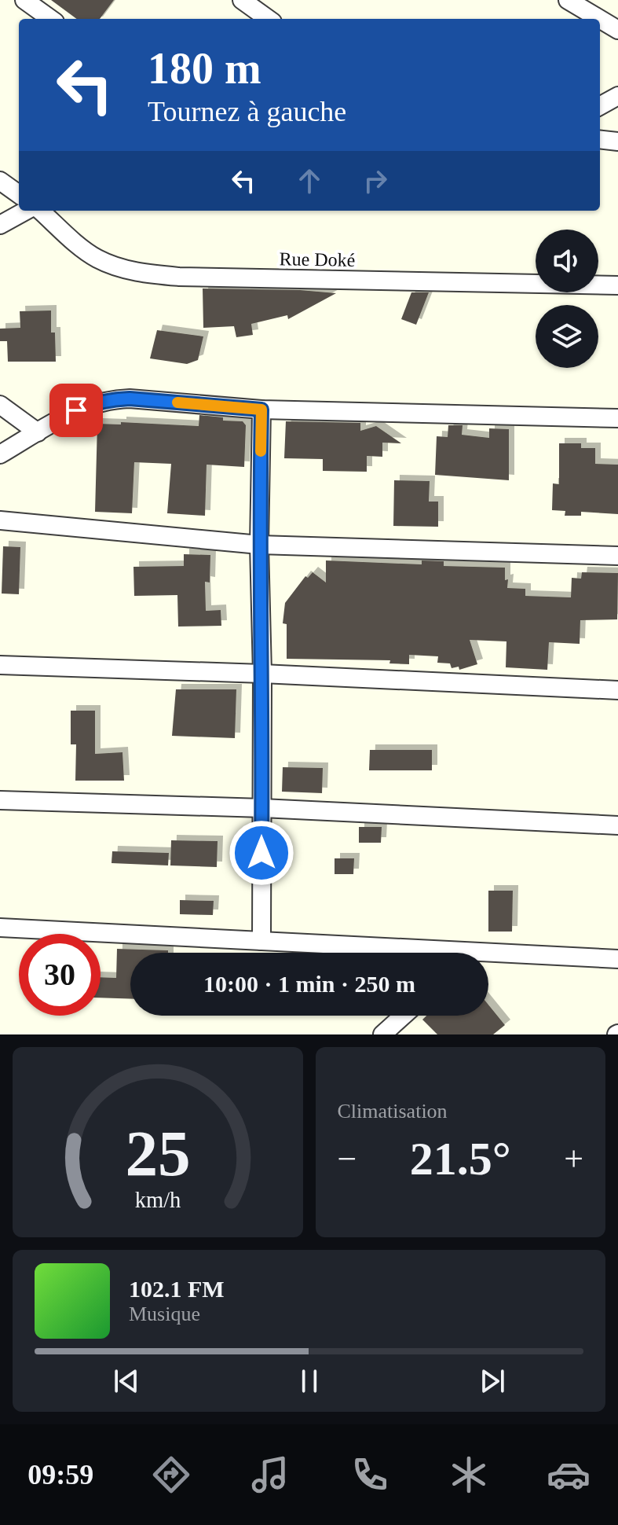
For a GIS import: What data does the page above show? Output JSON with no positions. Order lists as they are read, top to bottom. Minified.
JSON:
{"streets":{"street":["Rue Doké"]},"page":{"turn":["180 m","Tournez à gauche"],"limit":"30","trip":"10:00 · 1 min · 250 m","tile":"Climatisation","heat":["−","21.5°","+"],"song":["102.1 FM","Musique"],"tabs":"09:59","gauge":["25","km/h"]}}
